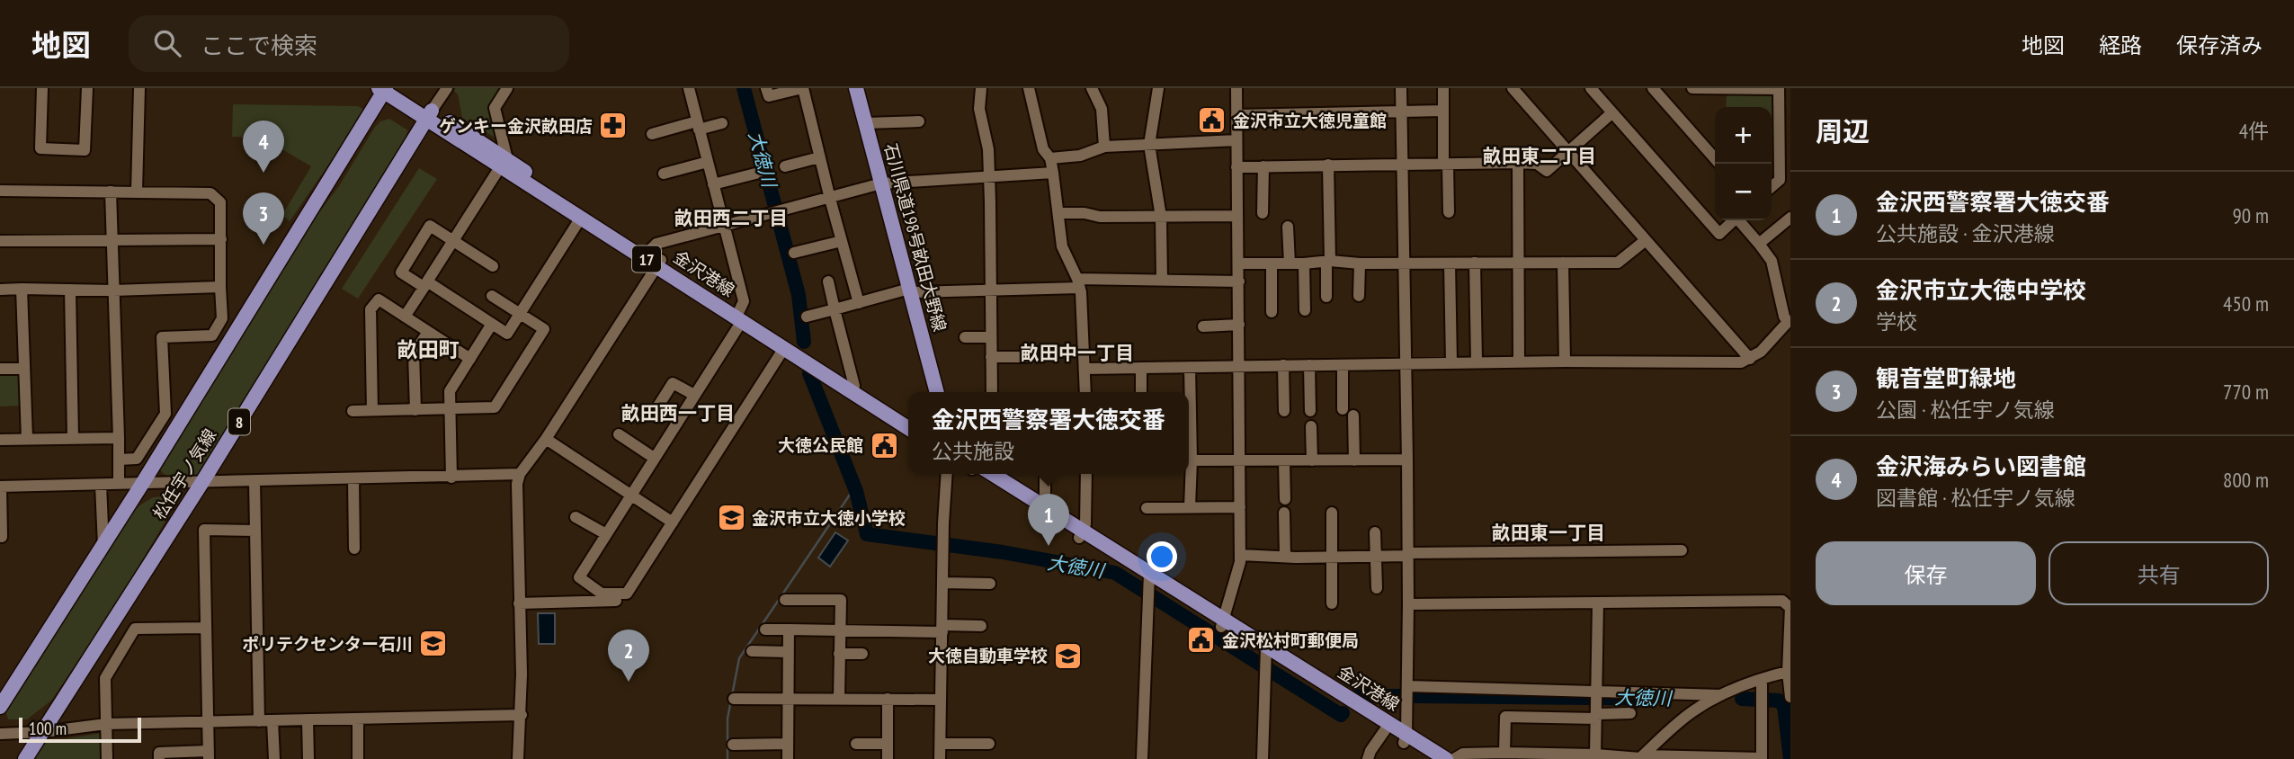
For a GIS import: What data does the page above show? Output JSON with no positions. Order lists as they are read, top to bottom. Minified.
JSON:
{"streets":{"main road":["石川県道198号畝田大野線","17","金沢港線","8","松任宇ノ気線"]},"crossings":[["金沢港線","松任宇ノ気線"]],"districts":["畝田東二丁目","畝田西二丁目","畝田町","畝田中一丁目","畝田西一丁目","畝田東一丁目"],"water":["大徳川"],"places":{"public building":["金沢市立大徳児童館","大徳公民館","金沢松村町郵便局"],"pharmacy":["ゲンキー金沢畝田店"],"school or university":["金沢市立大徳小学校","ポリテクセンター石川","大徳自動車学校"]},"scale_bar":"100 m","page":{"header":"地図","search":"ここで検索","nav":["地図","経路","保存済み"],"heading":["周辺","4件"],"map_buttons":["+","−"],"pins":["4","3","1","2"],"list":[{"mark":"1","name":"金沢西警察署大徳交番","note":"公共施設 · 金沢港線","value":"90 m"},{"mark":"2","name":"金沢市立大徳中学校","note":"学校","value":"450 m"},{"mark":"3","name":"観音堂町緑地","note":"公園 · 松任宇ノ気線","value":"770 m"},{"mark":"4","name":"金沢海みらい図書館","note":"図書館 · 松任宇ノ気線","value":"800 m"}],"popup":["金沢西警察署大徳交番","公共施設"],"buttons":["保存","共有"],"scale":"100 m"}}
